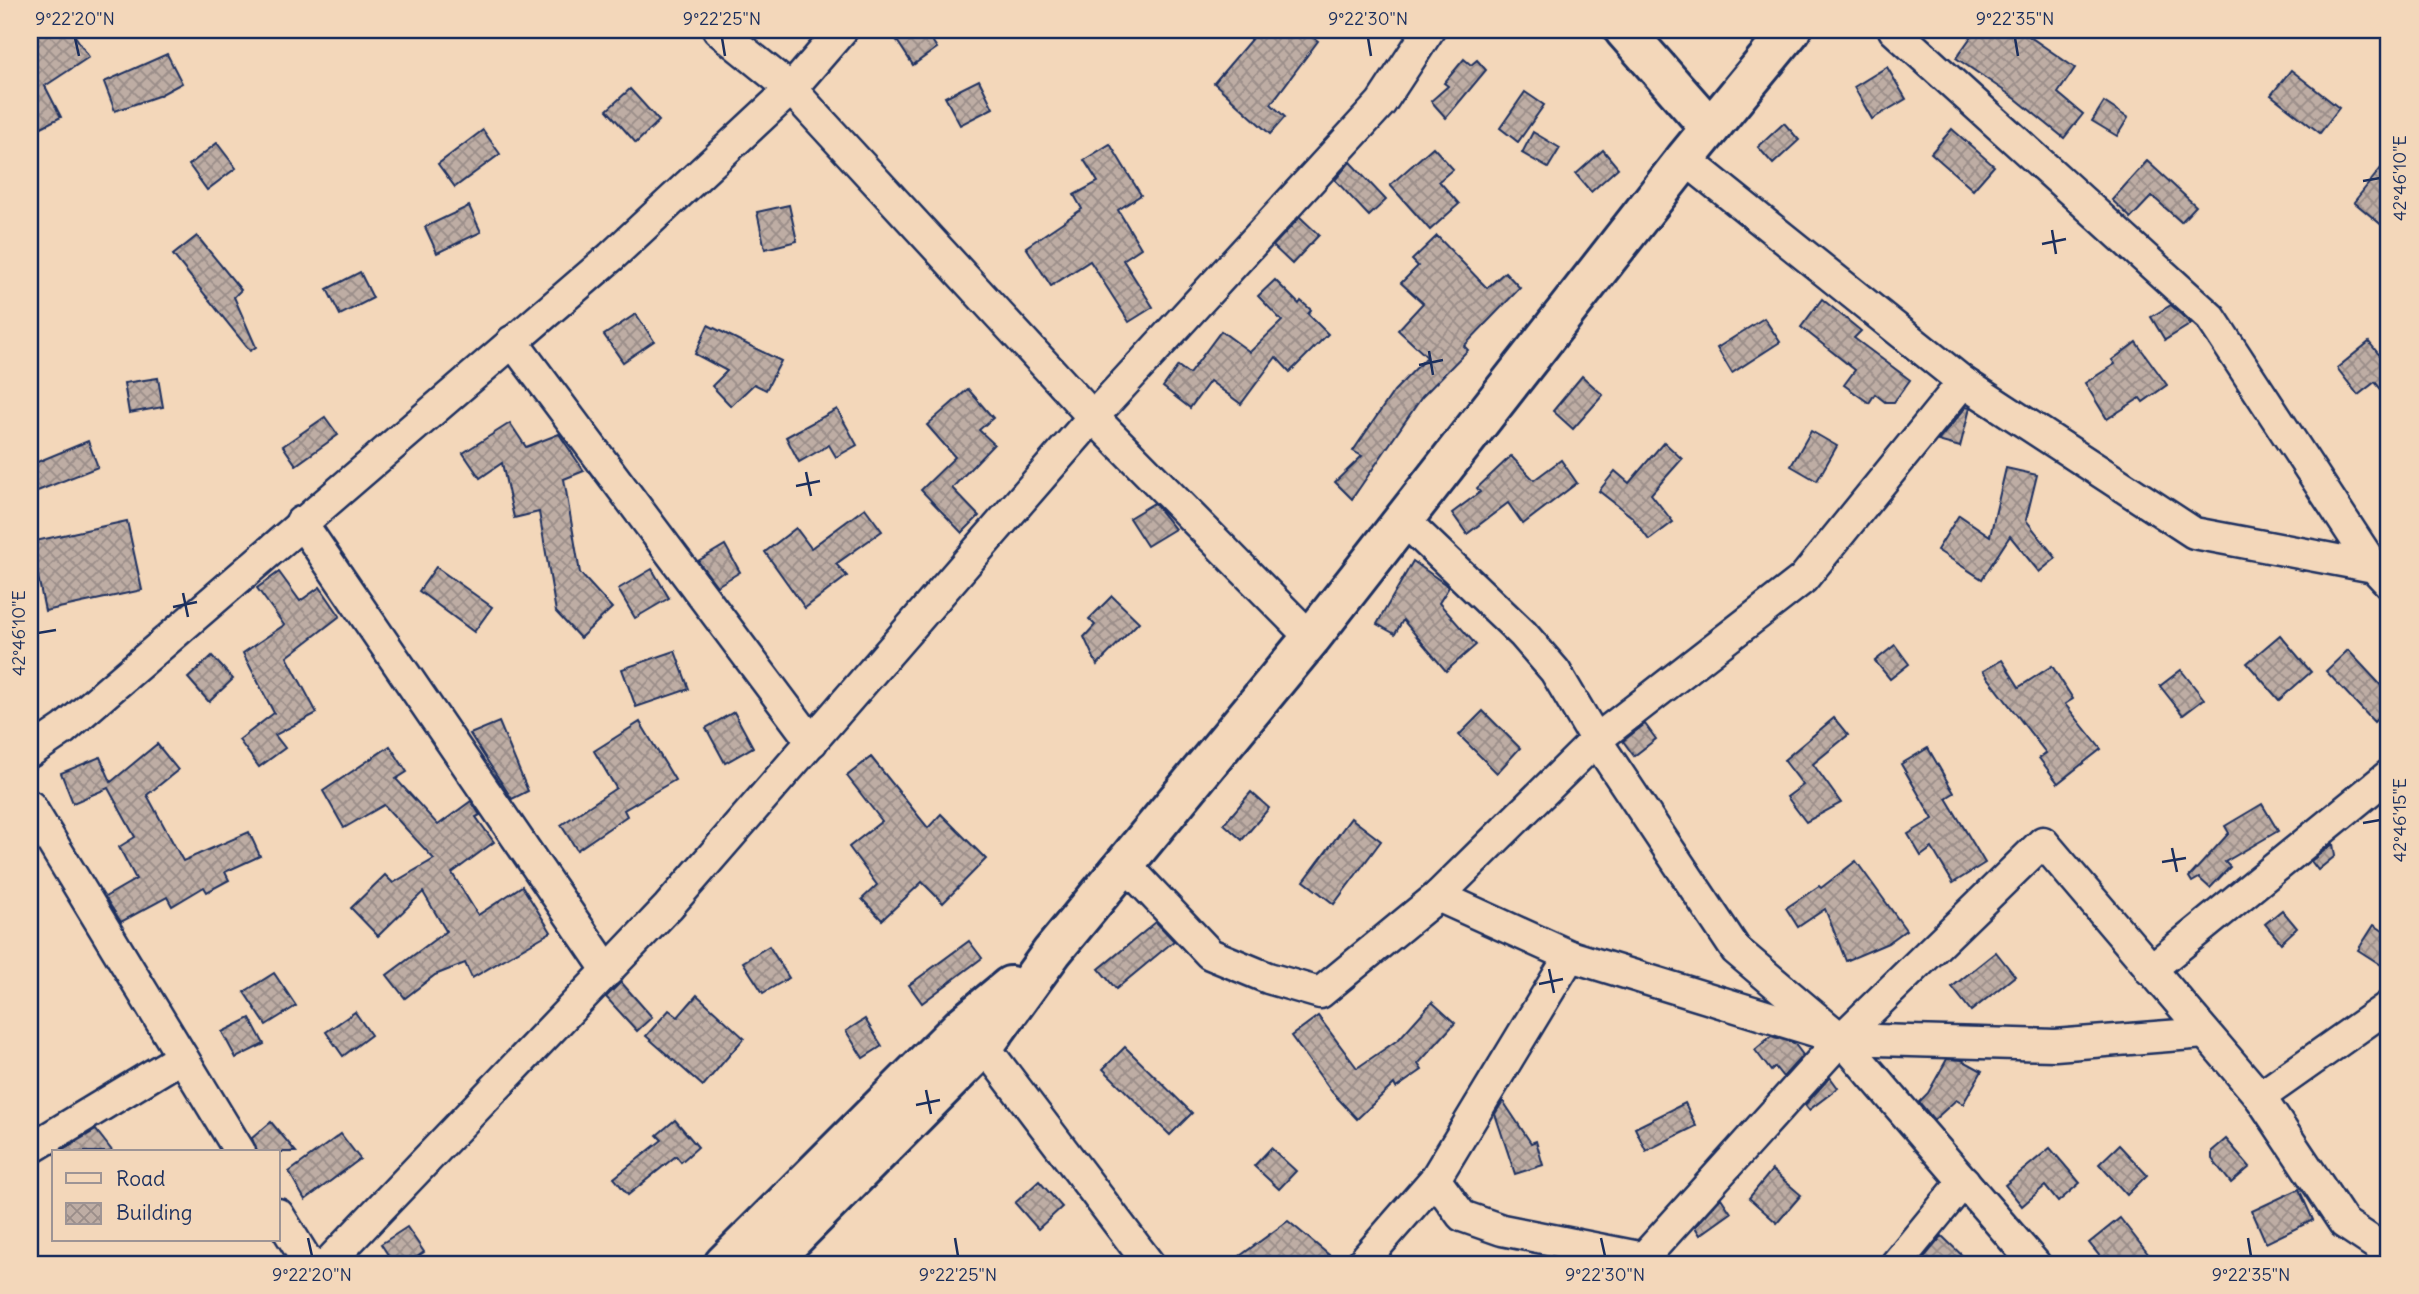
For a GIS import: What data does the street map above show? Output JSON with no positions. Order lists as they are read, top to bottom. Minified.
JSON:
{"legend":["Road","Building"],"coordinates":["9°22'20\"N","9°22'25\"N","9°22'30\"N","9°22'35\"N","42°46'10\"E","42°46'15\"E"]}
